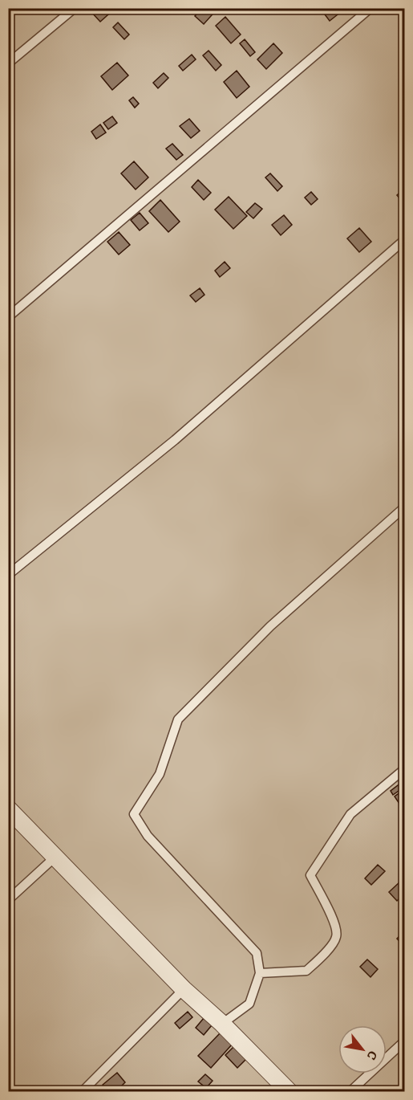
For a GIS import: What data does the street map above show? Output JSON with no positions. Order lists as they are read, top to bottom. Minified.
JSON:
{"north":"bottom right"}
